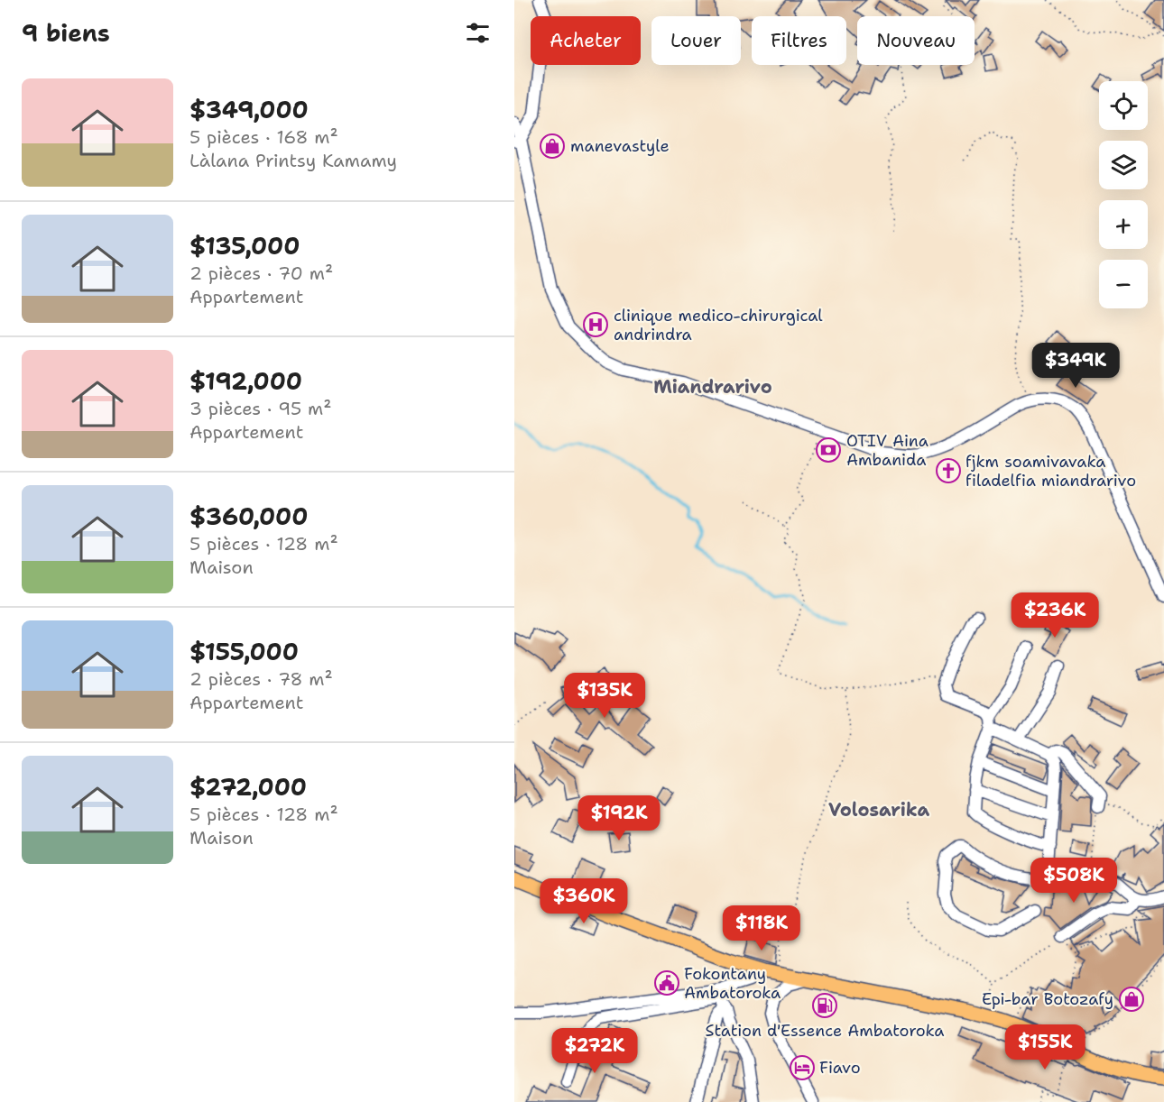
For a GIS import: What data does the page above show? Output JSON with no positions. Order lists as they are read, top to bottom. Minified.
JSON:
{"districts":["Miandrarivo","Volosarika"],"places":{"shop":["manevastyle","Epi-bar Botozafy"],"hospital":["clinique medico-chirurgical andrindra"],"bank":["OTIV Aina Ambanida"],"church":["fjkm soamivavaka filadelfia miandrarivo"],"public building":["Fokontany Ambatoroka"],"fuel station":["Station d'Essence Ambatoroka"],"hotel":["Fiavo"]},"page":{"heading":"9 biens","chip":["Acheter","Louer","Filtres","Nouveau"],"list":[{"name":"$349,000","note":"5 pièces · 168 m² · Làlana Printsy Kamamy"},{"name":"$135,000","note":"2 pièces · 70 m² · Appartement"},{"name":"$192,000","note":"3 pièces · 95 m² · Appartement"},{"name":"$360,000","note":"5 pièces · 128 m² · Maison"},{"name":"$155,000","note":"2 pièces · 78 m² · Appartement"},{"name":"$272,000","note":"5 pièces · 128 m² · Maison"}],"map_buttons":["+","−"],"price":["$349K","$236K","$135K","$192K","$508K","$360K","$118K","$155K","$272K"]}}
